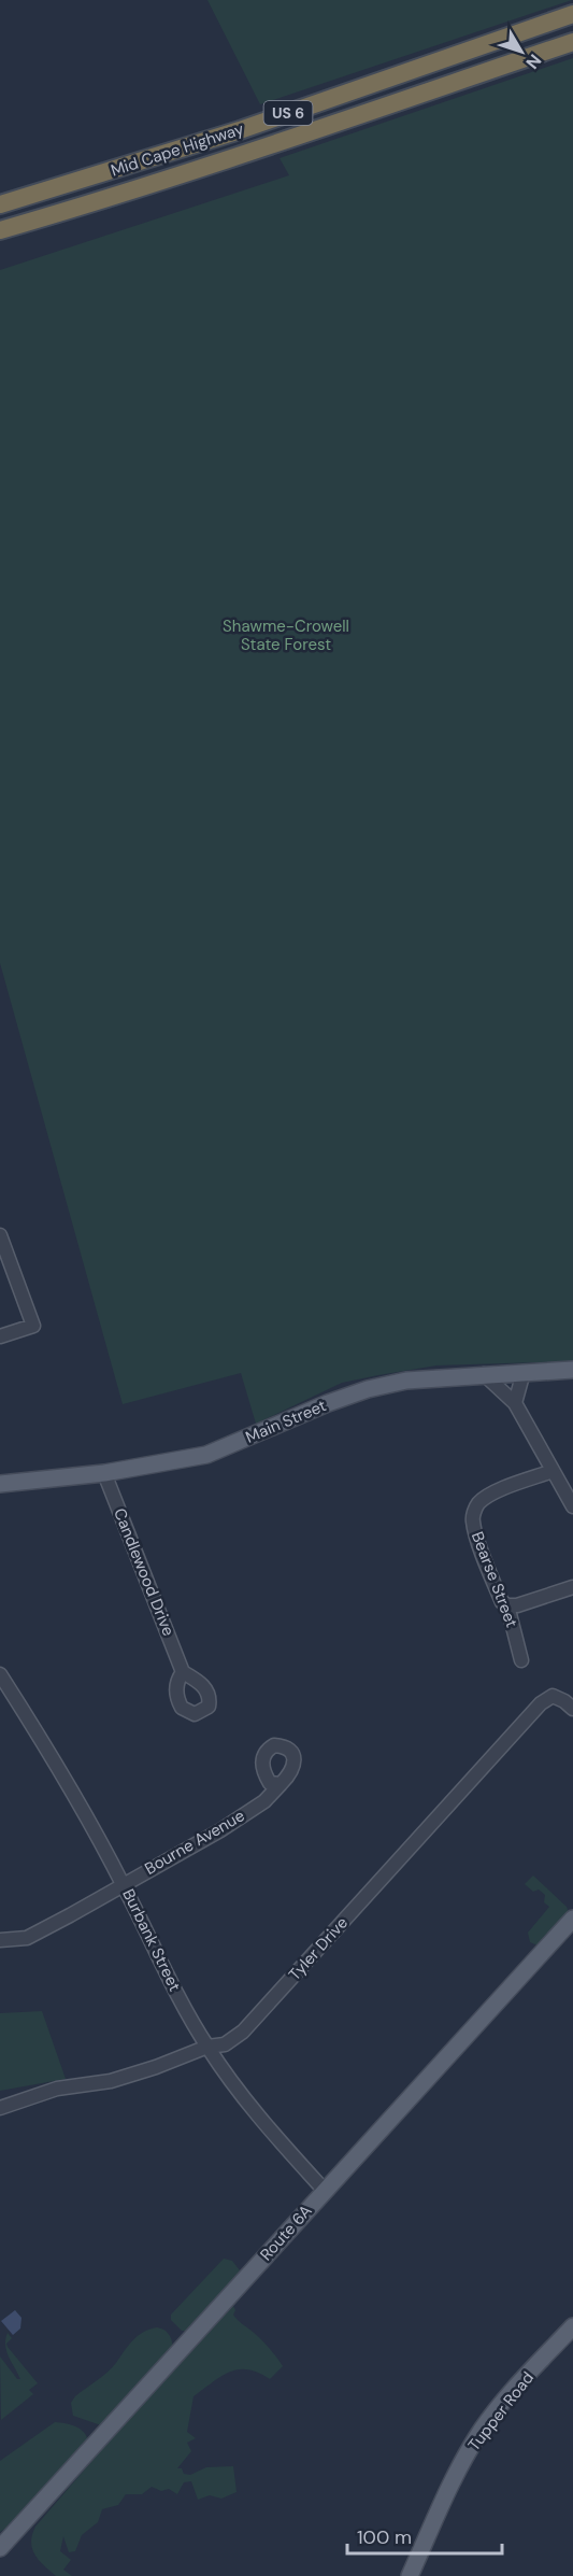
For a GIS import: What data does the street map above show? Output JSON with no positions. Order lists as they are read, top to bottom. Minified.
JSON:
{"streets":{"highway":["US 6","Mid Cape Highway"],"main road":["Main Street","Route 6A","Tupper Road"],"street":["Candlewood Drive","Bearse Street","Bourne Avenue","Burbank Street","Tyler Drive"]},"crossings":[["Main Street","Candlewood Drive"],["Bourne Avenue","Burbank Street"],["Burbank Street","Tyler Drive"],["Burbank Street","Route 6A"]],"parks":["Shawme-Crowell State Forest"],"scale_bar":"100 m","north":"bottom right"}
